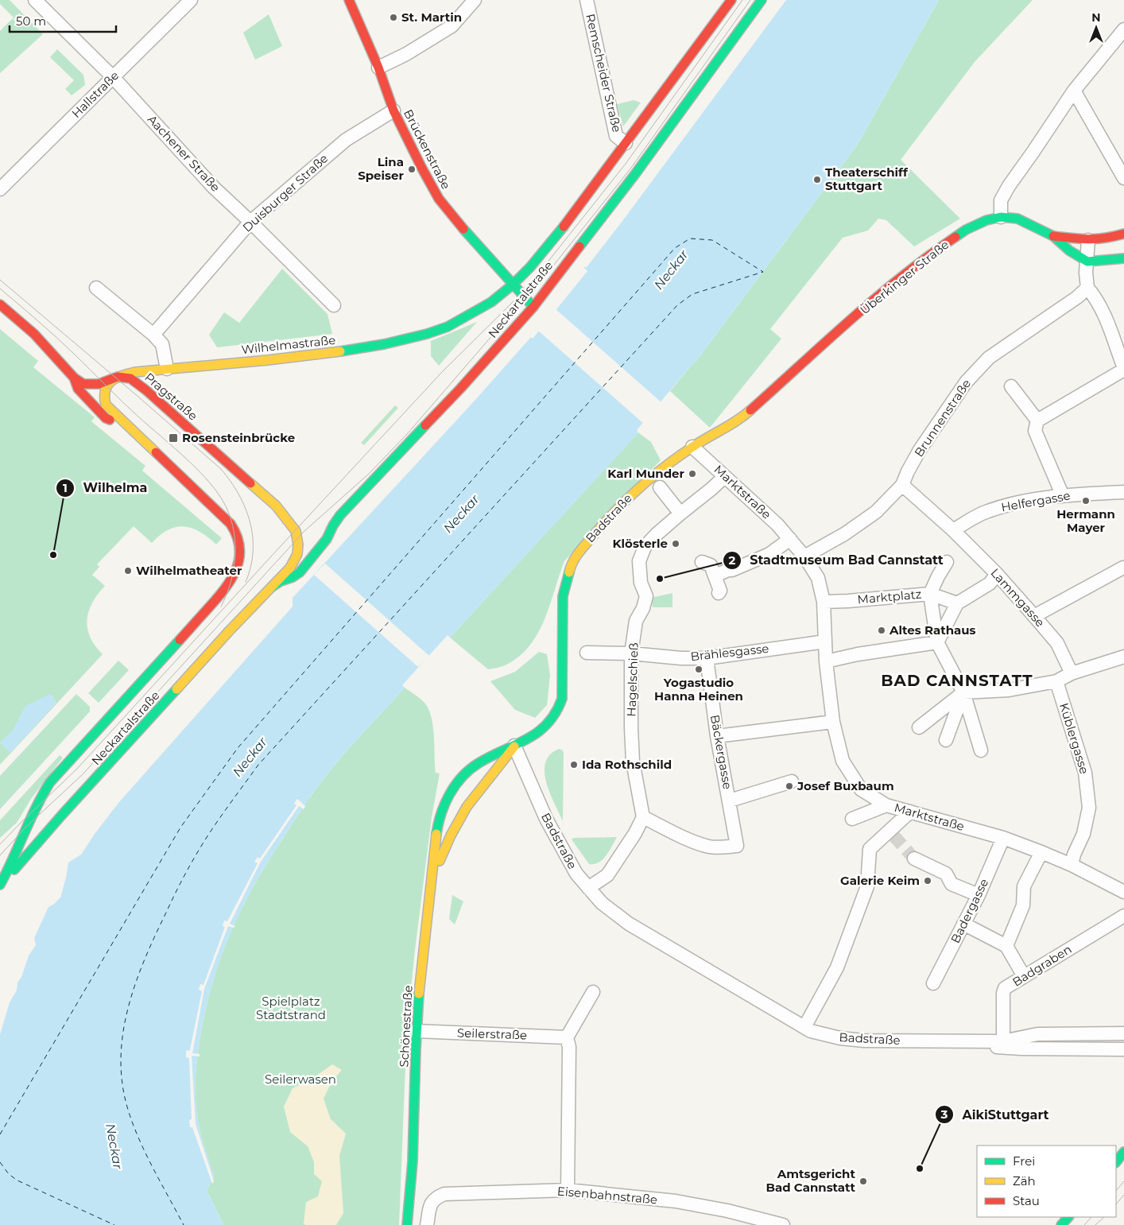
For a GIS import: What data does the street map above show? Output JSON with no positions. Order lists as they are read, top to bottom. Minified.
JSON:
{"streets":{"main road":["Brückenstraße","Überkinger Straße","Neckartalstraße","Wilhelmastraße","Pragstraße","Badstraße","Schönestraße"],"street":["Remscheider Straße","Hallstraße","Aachener Straße","Duisburger Straße","Brunnenstraße","Marktstraße","Helfergasse","Marktplatz","Lammgasse","Brählesgasse","Hagelschieß","Küblergasse","Bäckergasse","Badergasse","Badgraben","Seilerstraße","Eisenbahnstraße"]},"crossings":[["Remscheider Straße","Neckartalstraße"],["Hallstraße","Aachener Straße"],["Brückenstraße","Duisburger Straße"],["Brückenstraße","Neckartalstraße"],["Brückenstraße","Wilhelmastraße"],["Aachener Straße","Duisburger Straße"],["Überkinger Straße","Marktstraße"],["Überkinger Straße","Badstraße"],["Neckartalstraße","Wilhelmastraße"],["Neckartalstraße","Pragstraße"],["Wilhelmastraße","Pragstraße"],["Brunnenstraße","Marktstraße"],["Marktstraße","Badstraße"],["Marktstraße","Marktplatz"],["Marktstraße","Brählesgasse"],["Marktstraße","Hagelschieß"],["Marktstraße","Küblergasse"],["Marktstraße","Badergasse"],["Helfergasse","Lammgasse"],["Badstraße","Badgraben"],["Badstraße","Schönestraße"],["Brählesgasse","Hagelschieß"],["Brählesgasse","Bäckergasse"],["Hagelschieß","Bäckergasse"],["Schönestraße","Seilerstraße"]],"districts":["BAD CANNSTATT"],"water":["Neckar"],"parks":["Spielplatz Stadtstrand","Seilerwasen"],"places":{"other":["St. Martin","Lina Speiser","Theaterschiff Stuttgart","Karl Munder","Hermann Mayer","Klösterle","Wilhelma","Wilhelmatheater","Stadtmuseum Bad Cannstatt","Altes Rathaus","Yogastudio Hanna Heinen","Ida Rothschild","Josef Buxbaum","Galerie Keim","AikiStuttgart","Amtsgericht Bad Cannstatt"],"transit":["Rosensteinbrücke"]},"legend":["Frei","Zäh","Stau"],"scale_bar":"50 m","north":"top"}
